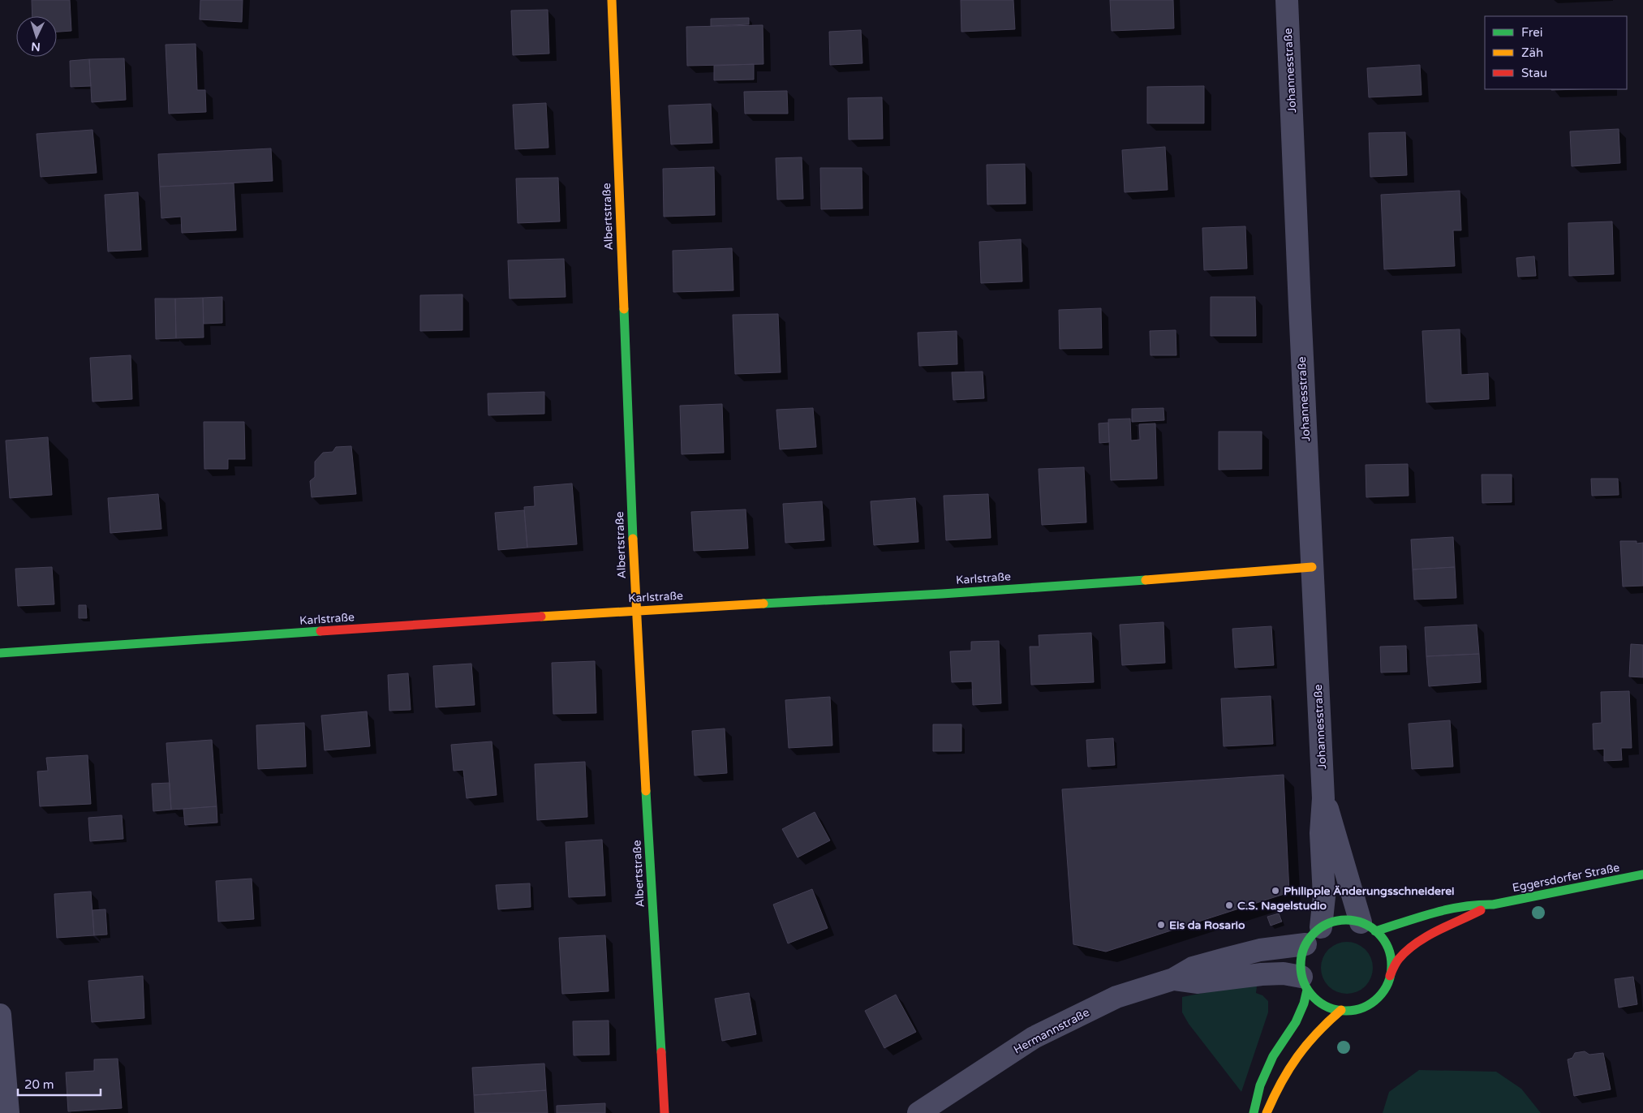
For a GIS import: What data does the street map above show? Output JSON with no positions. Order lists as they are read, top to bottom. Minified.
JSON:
{"streets":{"street":["Johannesstraße","Albertstraße","Karlstraße","Eggersdorfer Straße","Hermannstraße"]},"crossings":[["Johannesstraße","Karlstraße"],["Johannesstraße","Eggersdorfer Straße"],["Johannesstraße","Hermannstraße"],["Albertstraße","Karlstraße"],["Eggersdorfer Straße","Hermannstraße"]],"places":["Philipple Änderungsschneiderei","C.S. Nagelstudio","Eis da Rosario"],"legend":["Frei","Zäh","Stau"],"scale_bar":"20 m","north":"bottom"}
